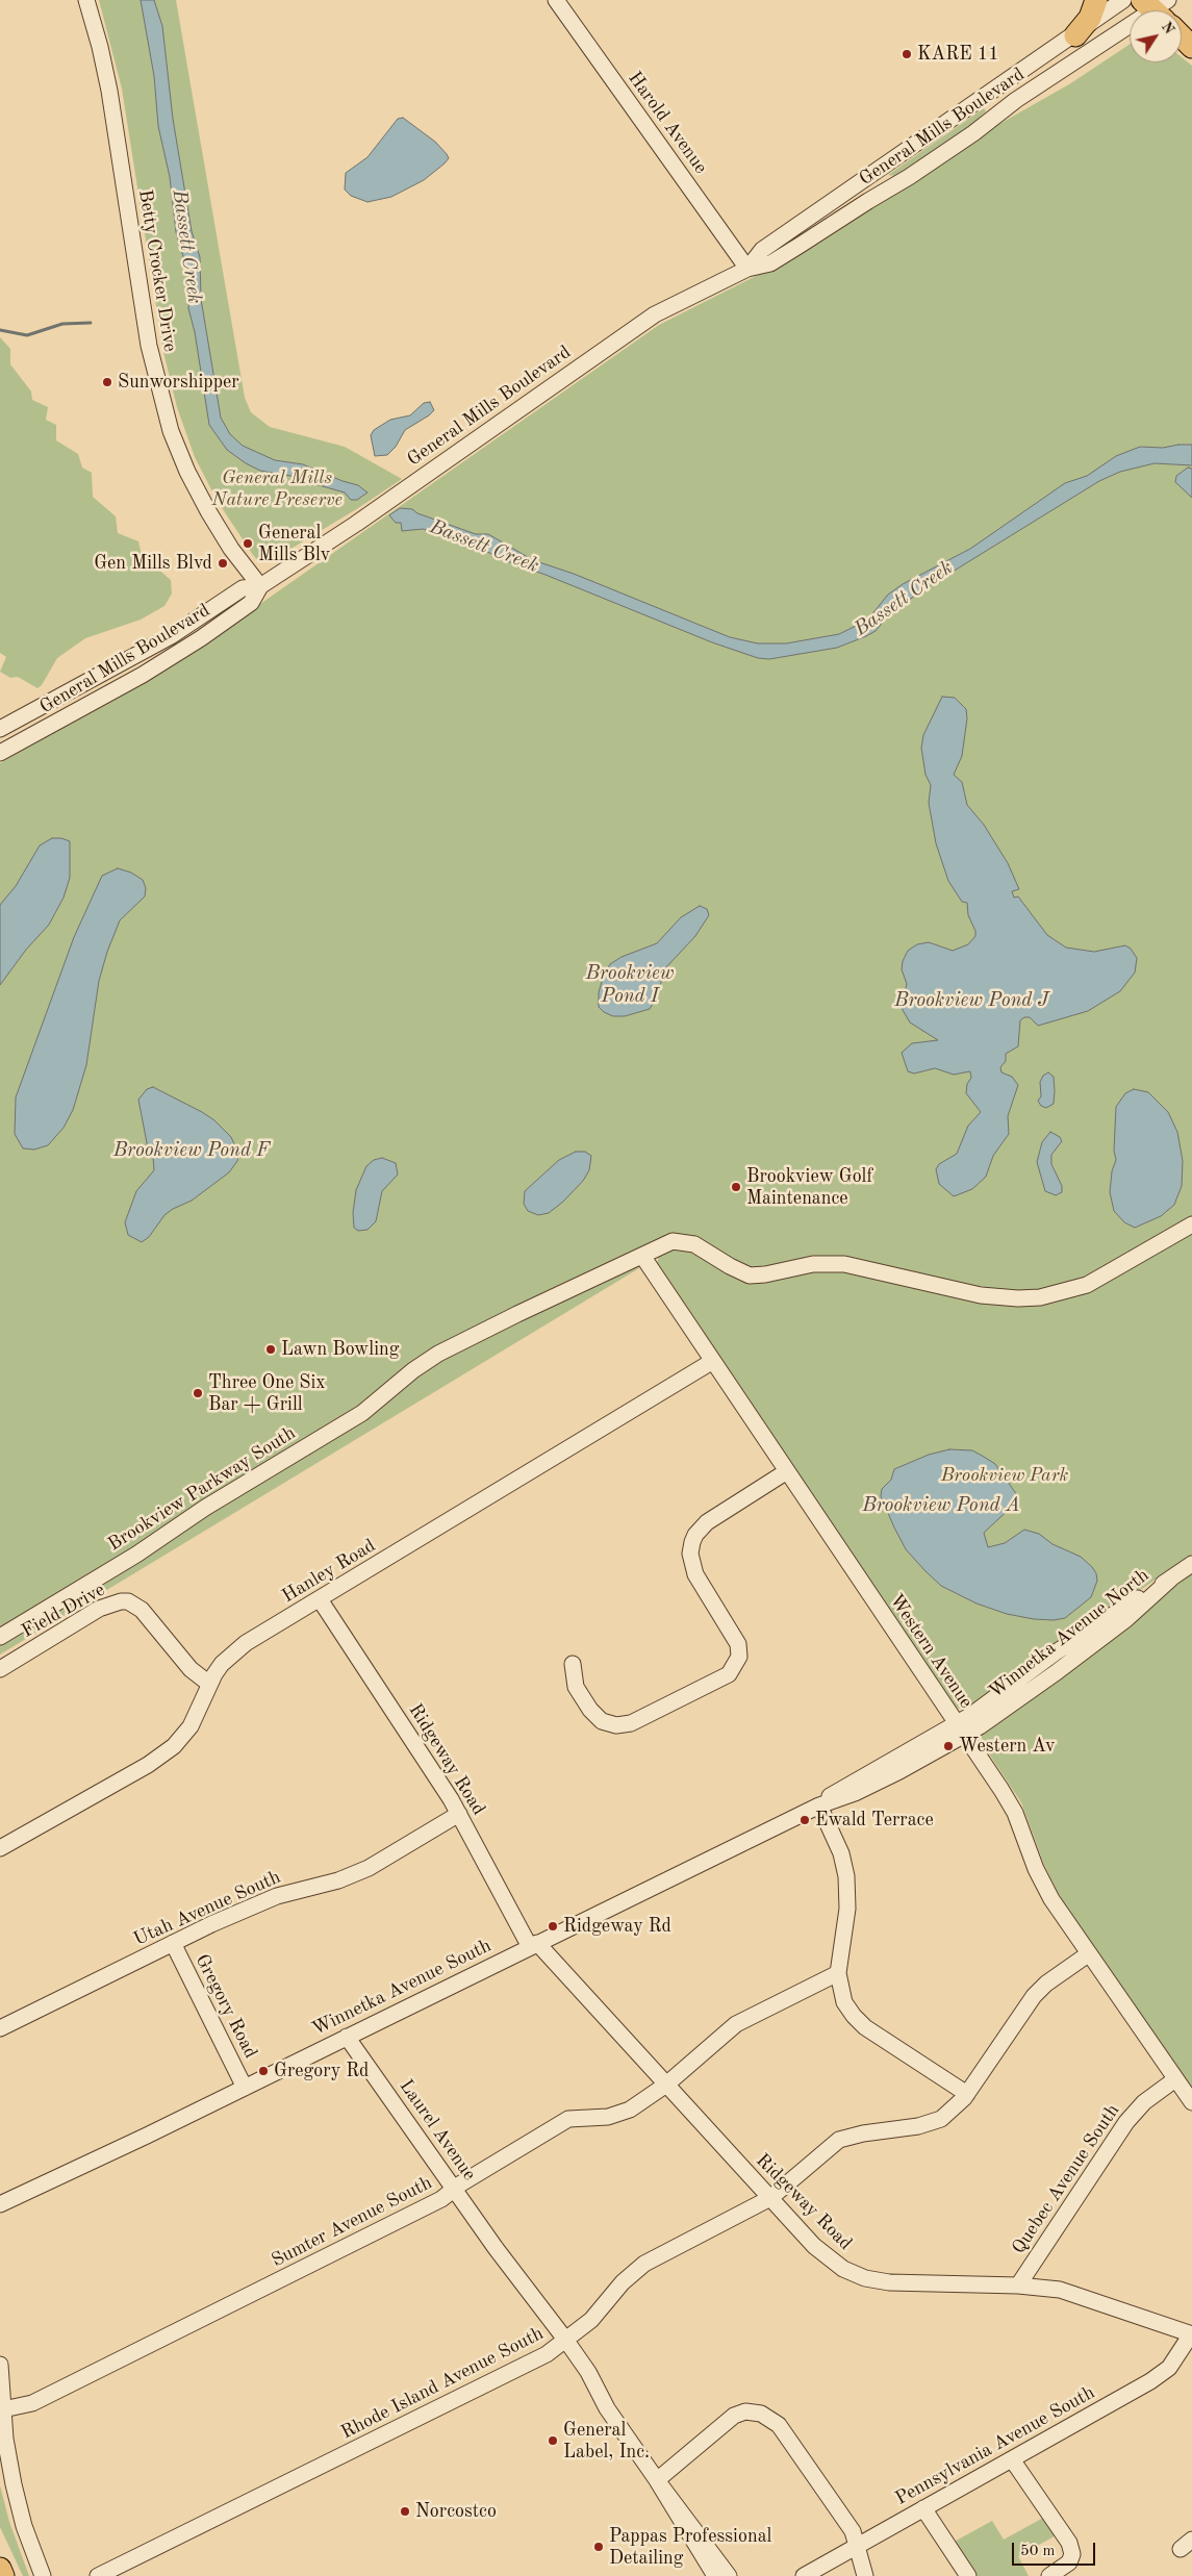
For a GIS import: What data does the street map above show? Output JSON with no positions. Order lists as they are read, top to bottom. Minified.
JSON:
{"streets":{"street":["Harold Avenue","General Mills Boulevard","Betty Crocker Drive","Brookview Parkway South","Hanley Road","Field Drive","Winnetka Avenue North","Western Avenue","Ridgeway Road","Utah Avenue South","Winnetka Avenue South","Gregory Road","Laurel Avenue","Quebec Avenue South","Sumter Avenue South","Rhode Island Avenue South","Pennsylvania Avenue South"]},"crossings":[["Harold Avenue","General Mills Boulevard"],["General Mills Boulevard","Betty Crocker Drive"],["Brookview Parkway South","Western Avenue"],["Hanley Road","Field Drive"],["Hanley Road","Western Avenue"],["Hanley Road","Ridgeway Road"],["Winnetka Avenue North","Western Avenue"],["Winnetka Avenue North","Winnetka Avenue South"],["Western Avenue","Winnetka Avenue South"],["Western Avenue","Quebec Avenue South"],["Western Avenue","Rhode Island Avenue South"],["Ridgeway Road","Utah Avenue South"],["Ridgeway Road","Winnetka Avenue South"],["Ridgeway Road","Quebec Avenue South"],["Ridgeway Road","Sumter Avenue South"],["Ridgeway Road","Rhode Island Avenue South"],["Ridgeway Road","Pennsylvania Avenue South"],["Utah Avenue South","Gregory Road"],["Winnetka Avenue South","Gregory Road"],["Winnetka Avenue South","Laurel Avenue"],["Laurel Avenue","Sumter Avenue South"],["Laurel Avenue","Rhode Island Avenue South"]],"water":["Bassett Creek","Brookview Pond I","Brookview Pond J","Brookview Pond F","Brookview Pond A"],"parks":["General Mills Nature Preserve","Brookview Park"],"places":["KARE 11","Sunworshipper","General Mills Blv","Gen Mills Blvd","Brookview Golf Maintenance","Lawn Bowling","Three One Six Bar + Grill","Western Av","Ewald Terrace","Ridgeway Rd","Gregory Rd","General Label, Inc.","Norcostco","Pappas Professional Detailing"],"scale_bar":"50 m","north":"top right"}
